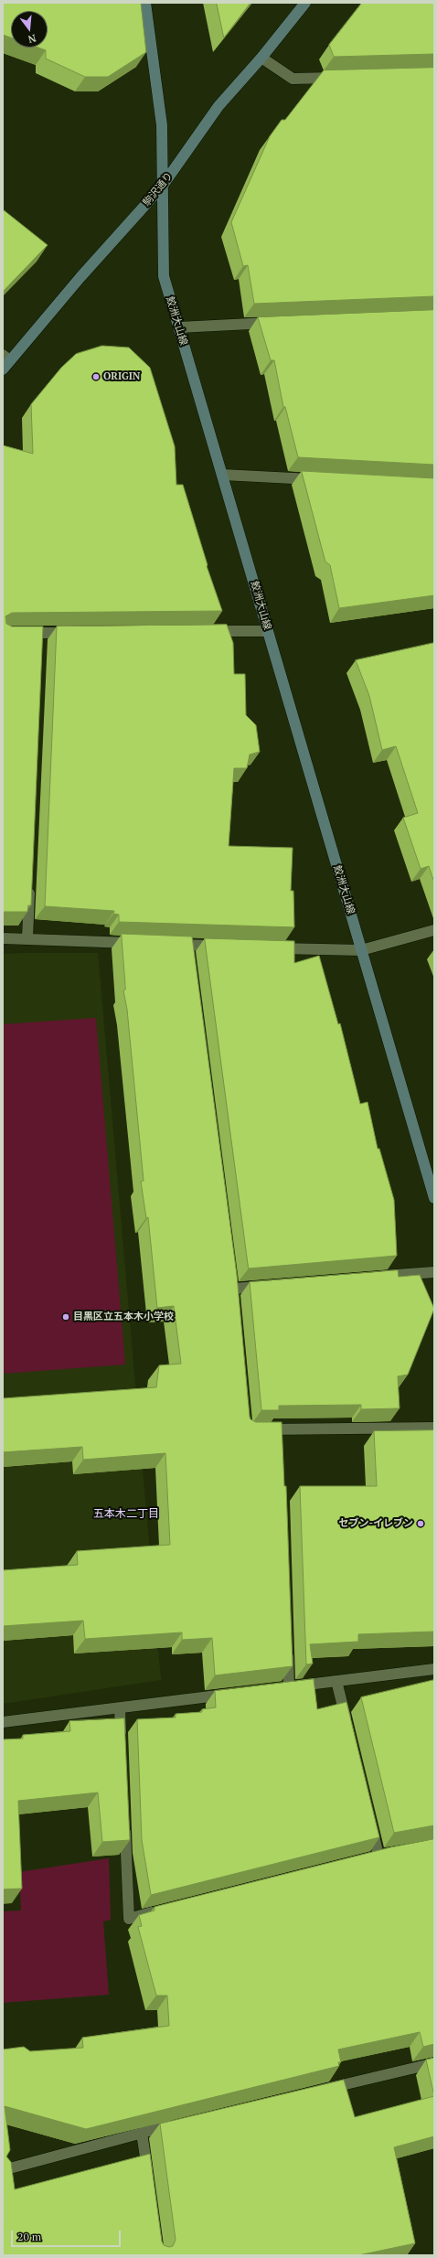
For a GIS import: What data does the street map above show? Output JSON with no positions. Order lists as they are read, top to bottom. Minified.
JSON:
{"streets":{"main road":["駒沢通り","鮫洲大山線"]},"crossings":[["駒沢通り","鮫洲大山線"]],"districts":["五本木二丁目"],"places":["ORIGIN","目黒区立五本木小学校","セブン-イレブン"],"scale_bar":"20 m","north":"bottom"}
